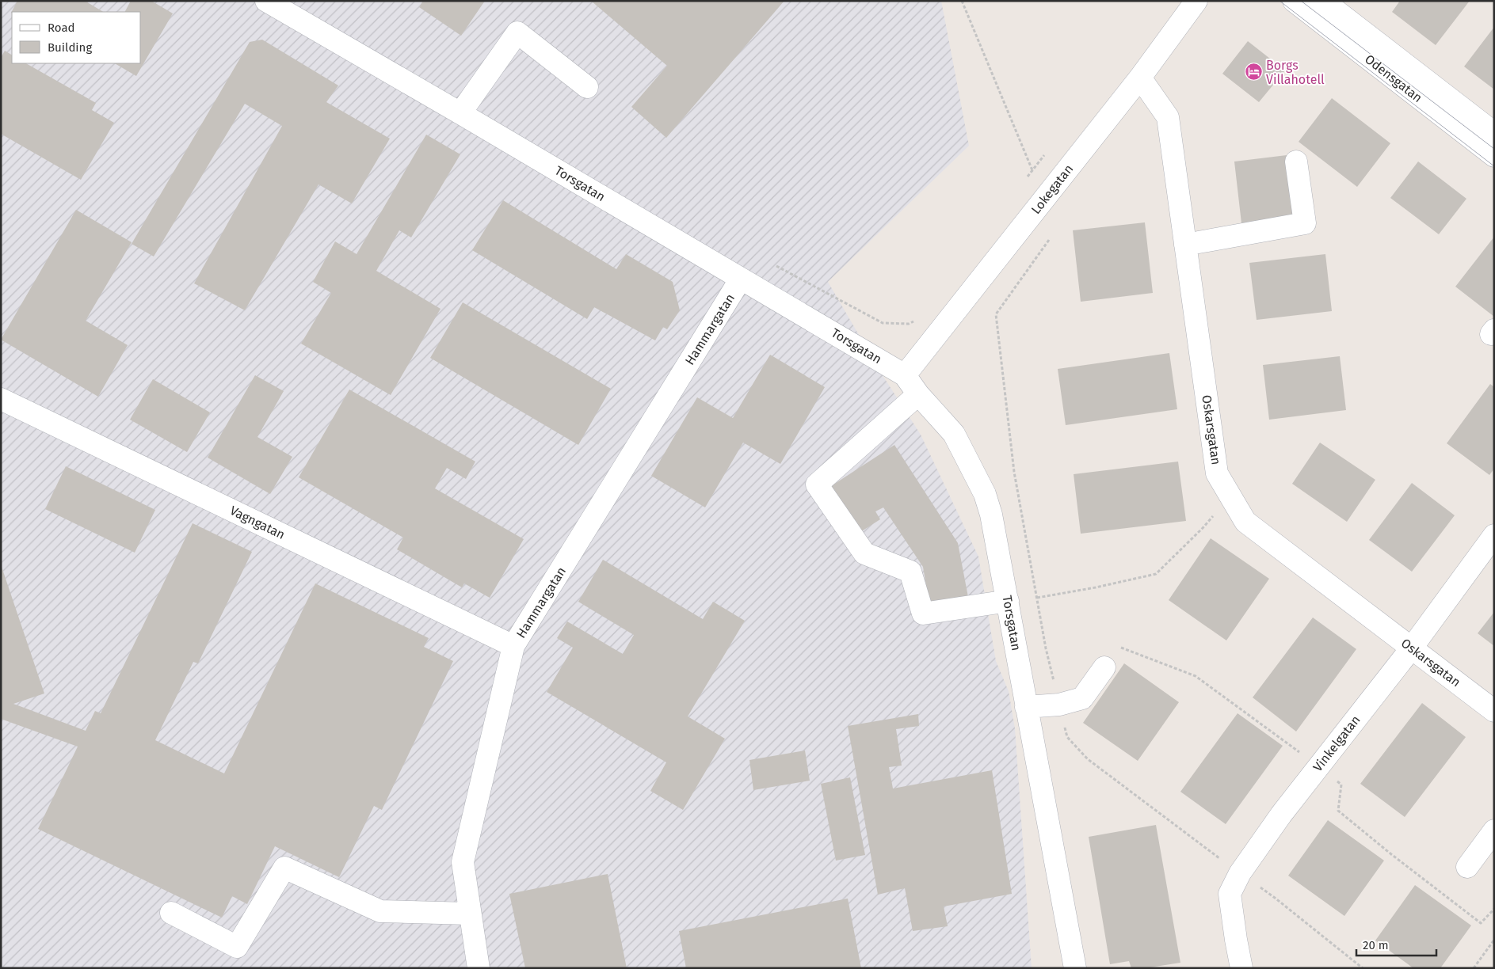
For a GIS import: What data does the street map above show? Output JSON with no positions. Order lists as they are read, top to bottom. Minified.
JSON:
{"streets":{"street":["Odensgatan","Torsgatan","Lokegatan","Hammargatan","Oskarsgatan","Vagngatan","Vinkelgatan"]},"crossings":[["Torsgatan","Lokegatan"],["Torsgatan","Hammargatan"],["Lokegatan","Oskarsgatan"],["Hammargatan","Vagngatan"],["Oskarsgatan","Vinkelgatan"]],"places":{"hotel":["Borgs Villahotell"]},"legend":["Road","Building"],"scale_bar":"20 m"}
